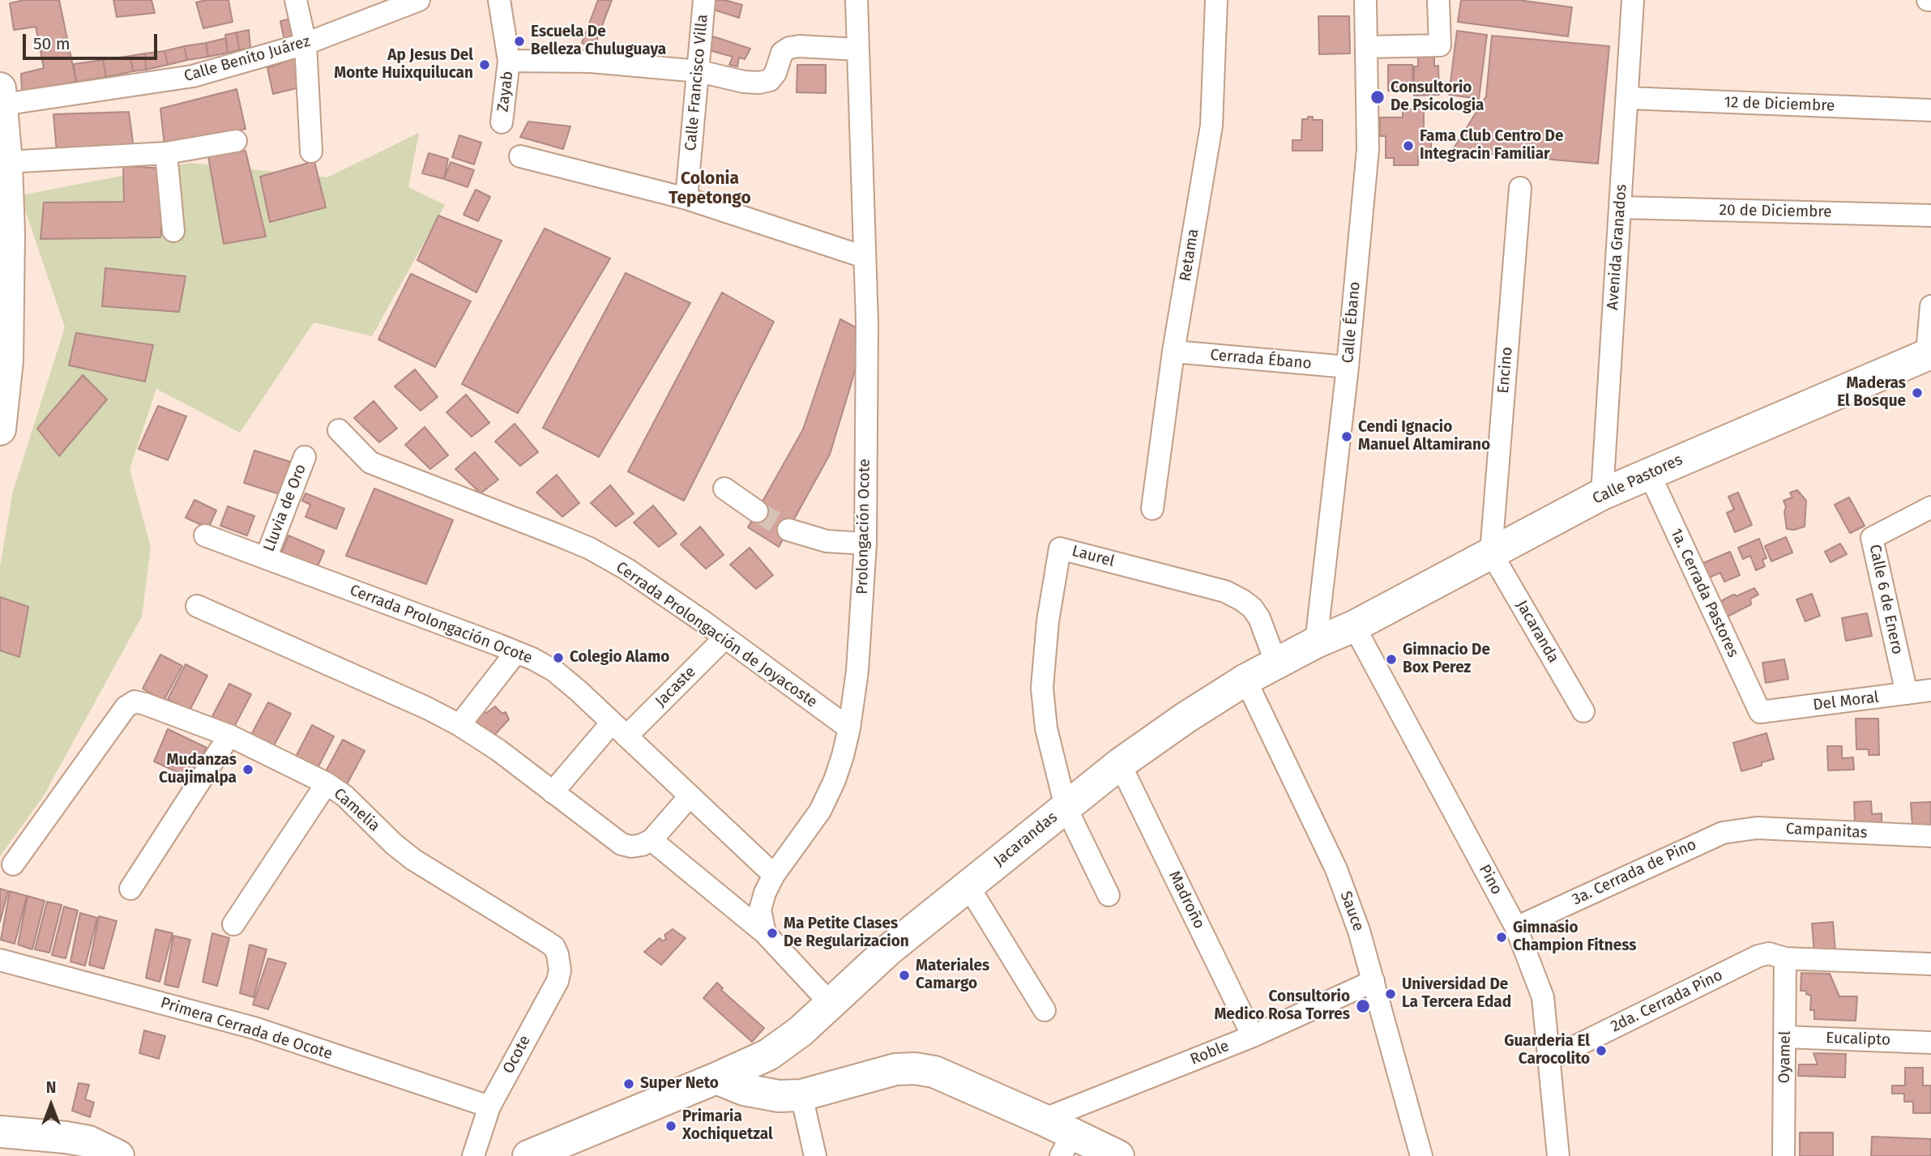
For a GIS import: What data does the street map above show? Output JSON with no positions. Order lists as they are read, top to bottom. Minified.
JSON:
{"streets":{"street":["Calle Benito Juárez","Calle Francisco Villa","Zayab","12 de Diciembre","20 de Diciembre","Avenida Granados","Retama","Calle Ébano","Cerrada Ébano","Encino","Calle Pastores","Lluvia de Oro","Prolongación Ocote","Laurel","1a. Cerrada Pastores","Calle 6 de Enero","Cerrada Prolongación Ocote","Jacaranda","Cerrada Prolongación de Joyacoste","Jacaste","Del Moral","Camelia","Campanitas","Jacarandas","3a. Cerrada de Pino","Pino","Madroño","Sauce","2da. Cerrada Pino","Primera Cerrada de Ocote","Eucalipto","Roble","Ocote","Oyamel"]},"crossings":[["12 de Diciembre","Avenida Granados"],["20 de Diciembre","Avenida Granados"],["Avenida Granados","Calle Pastores"],["Retama","Cerrada Ébano"],["Calle Ébano","Cerrada Ébano"],["Calle Ébano","Jacarandas"],["Encino","Calle Pastores"],["Encino","Jacaranda"],["Calle Pastores","1a. Cerrada Pastores"],["Calle Pastores","Jacaranda"],["Calle Pastores","Jacarandas"],["Calle Pastores","Pino"],["Lluvia de Oro","Cerrada Prolongación Ocote"],["Prolongación Ocote","Cerrada Prolongación Ocote"],["Prolongación Ocote","Cerrada Prolongación de Joyacoste"],["Laurel","Jacarandas"],["1a. Cerrada Pastores","Del Moral"],["Calle 6 de Enero","Del Moral"],["Cerrada Prolongación Ocote","Jacaste"],["Cerrada Prolongación de Joyacoste","Jacaste"],["Camelia","Ocote"],["Campanitas","3a. Cerrada de Pino"],["Jacarandas","Pino"],["Jacarandas","Madroño"],["Jacarandas","Sauce"],["3a. Cerrada de Pino","Pino"],["Pino","2da. Cerrada Pino"],["Madroño","Roble"],["Sauce","Roble"],["2da. Cerrada Pino","Oyamel"],["Primera Cerrada de Ocote","Ocote"],["Eucalipto","Oyamel"]],"districts":["Colonia Tepetongo"],"places":["Escuela De Belleza Chuluguaya","Ap Jesus Del Monte Huixquilucan","Consultorio De Psicologia","Fama Club Centro De Integracin Familiar","Maderas El Bosque","Cendi Ignacio Manuel Altamirano","Colegio Alamo","Gimnacio De Box Perez","Mudanzas Cuajimalpa","Ma Petite Clases De Regularizacion","Gimnasio Champion Fitness","Materiales Camargo","Universidad De La Tercera Edad","Consultorio Medico Rosa Torres","Guarderia El Carocolito","Super Neto","Primaria Xochiquetzal"],"scale_bar":"50 m","north":"top"}
